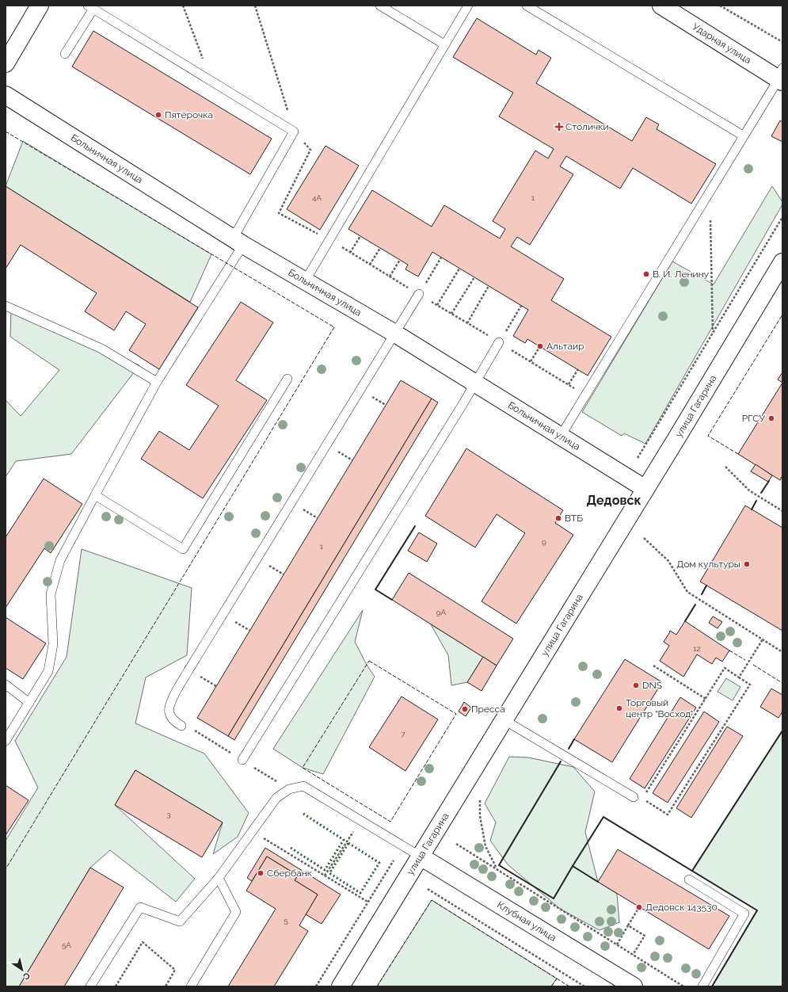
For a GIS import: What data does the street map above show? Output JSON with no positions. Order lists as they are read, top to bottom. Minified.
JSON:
{"streets":{"street":["Ударная улица","Больничная улица","улица Гагарина","Клубная улица"]},"crossings":[["Больничная улица","улица Гагарина"],["улица Гагарина","Клубная улица"]],"districts":["Дедовск"],"places":{"other":["Пятёрочка","В. И. Ленину","Альтаир","РГСУ","ВТБ","Дом культуры","DNS","Торговый центр \"Восход\"","Пресса","Сбербанк","Дедовск 143530"],"health":["Столички"]},"house_numbers":["4А","1","9","1","9А","12","7","3","5","5А"],"north":"bottom right"}
